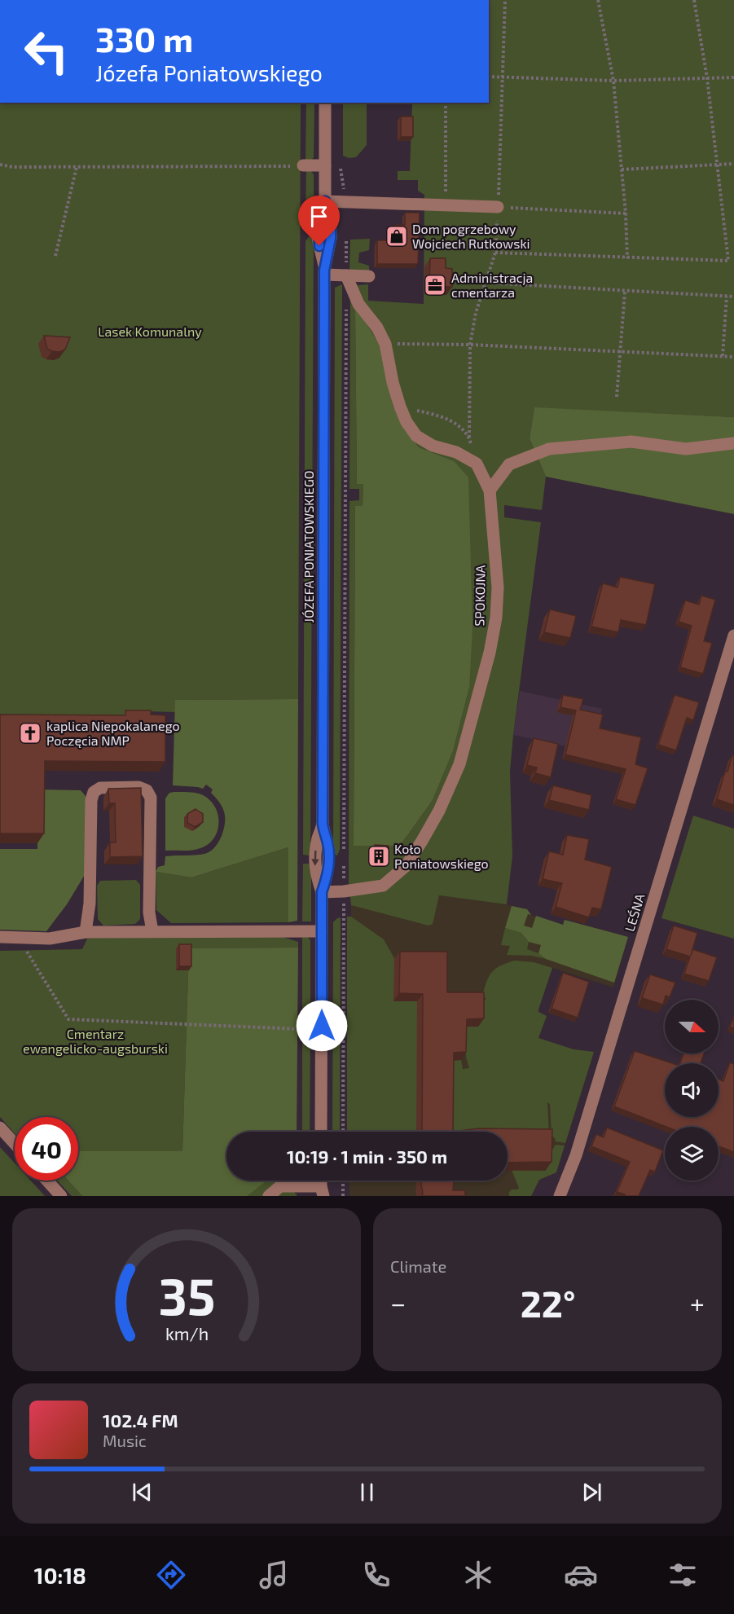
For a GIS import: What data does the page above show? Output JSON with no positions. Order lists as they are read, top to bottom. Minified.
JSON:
{"streets":{"street":["JÓZEFA PONIATOWSKIEGO","SPOKOJNA","LEŚNA"]},"crossings":[["JÓZEFA PONIATOWSKIEGO","SPOKOJNA"]],"parks":["Lasek Komunalny","Cmentarz ewangelicko-augsburski"],"places":{"shop":["Dom pogrzebowy Wojciech Rutkowski"],"office":["Administracja cmentarza"],"church":["kaplica Niepokalanego Poczęcia NMP"],"building":["Koło Poniatowskiego"]},"north":"right","page":{"turn":["330 m","Józefa Poniatowskiego"],"limit":"40","trip":"10:19 · 1 min · 350 m","tile":"Climate","heat":["−","22°","+"],"song":["102.4 FM","Music"],"tabs":"10:18","gauge":["35","km/h"]}}
